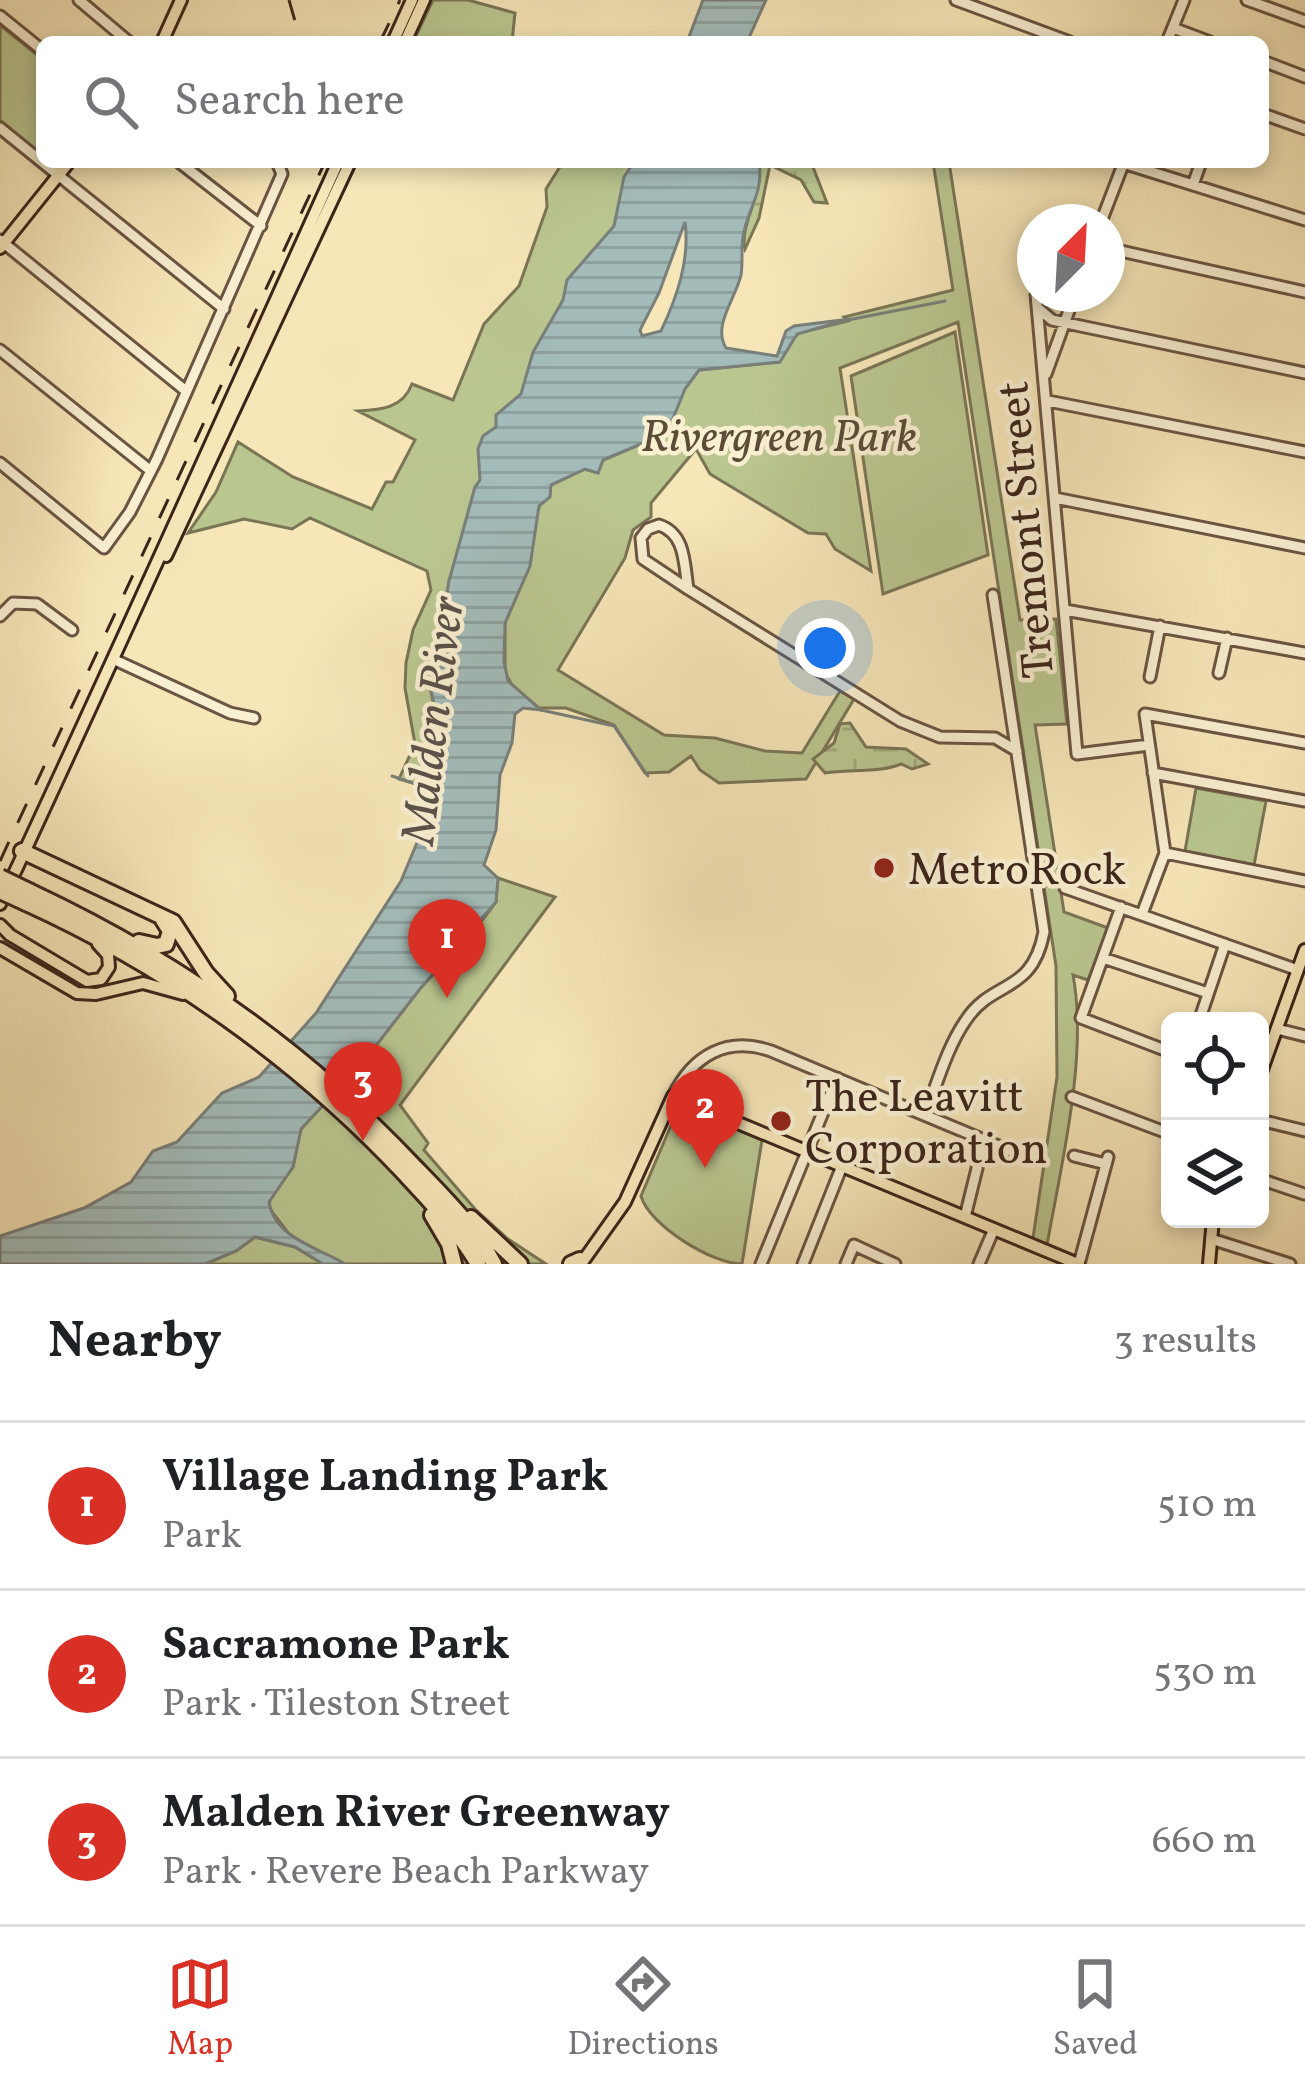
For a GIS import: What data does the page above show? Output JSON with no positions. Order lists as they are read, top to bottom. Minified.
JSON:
{"streets":{"street":["Tremont Street"]},"water":["Malden River"],"parks":["Rivergreen Park"],"places":["MetroRock","The Leavitt Corporation"],"north":"top right","page":{"search":"Search here","pins":["1","3","2"],"heading":["Nearby","3 results"],"list":[{"mark":"1","name":"Village Landing Park","note":"Park","value":"510 m"},{"mark":"2","name":"Sacramone Park","note":"Park · Tileston Street","value":"530 m"},{"mark":"3","name":"Malden River Greenway","note":"Park · Revere Beach Parkway","value":"660 m"}],"nav":["Map","Directions","Saved"]}}
